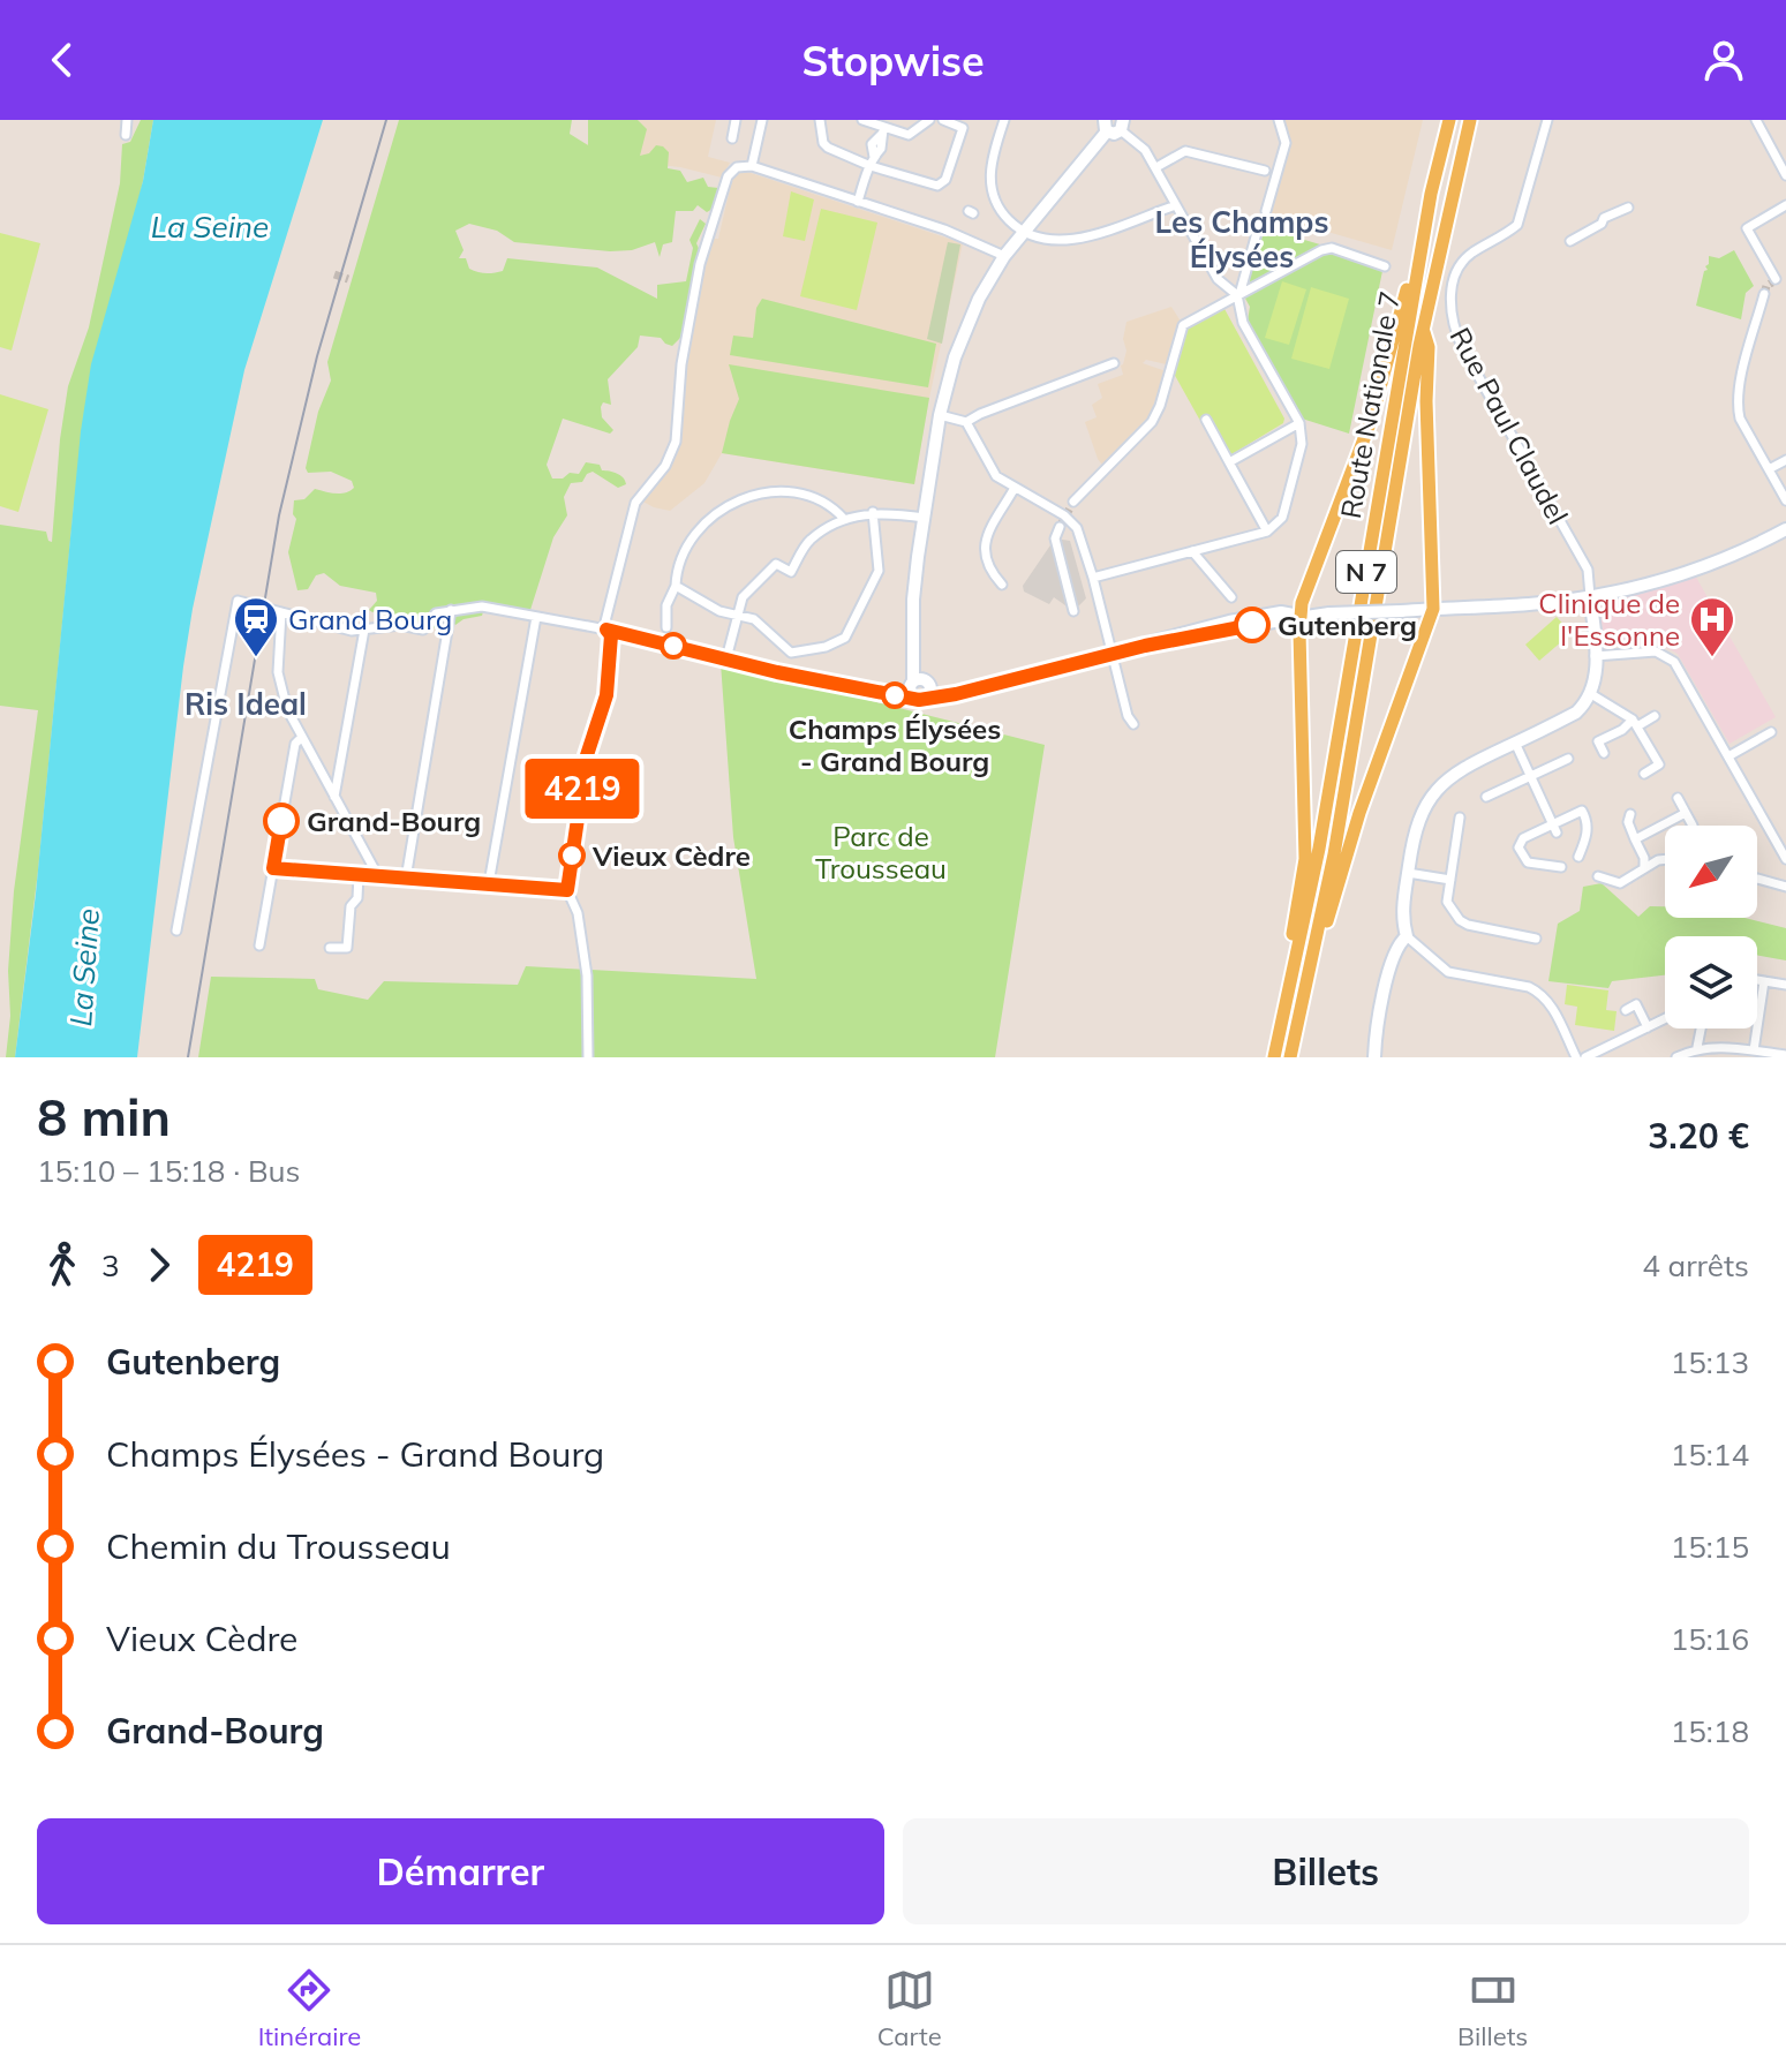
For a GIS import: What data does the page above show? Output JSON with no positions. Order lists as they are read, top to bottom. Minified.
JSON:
{"streets":{"main road":["Route Nationale 7","N 7"],"street":["Rue Paul Claudel"]},"crossings":[["Route Nationale 7","N 7"]],"districts":["Les Champs Élysées","Ris Ideal"],"water":["La Seine"],"parks":["Parc de Trousseau"],"places":{"other":["Gutenberg","Champs Élysées - Grand Bourg","Grand-Bourg","Vieux Cèdre"],"station":["Grand Bourg"],"hospital":["Clinique de l'Essonne"]},"lines":["bus line 4219"],"north":"bottom left","page":{"header":"Stopwise","on_map":"4219","heading":["8 min","15:10 – 15:18 · Bus","3.20 €"],"legs":["3","4219","4 arrêts"],"list":[{"name":"Gutenberg","value":"15:13"},{"name":"Champs Élysées - Grand Bourg","value":"15:14"},{"name":"Chemin du Trousseau","value":"15:15"},{"name":"Vieux Cèdre","value":"15:16"},{"name":"Grand-Bourg","value":"15:18"}],"buttons":["Démarrer","Billets"],"tabs":["Itinéraire","Carte","Billets"]}}
